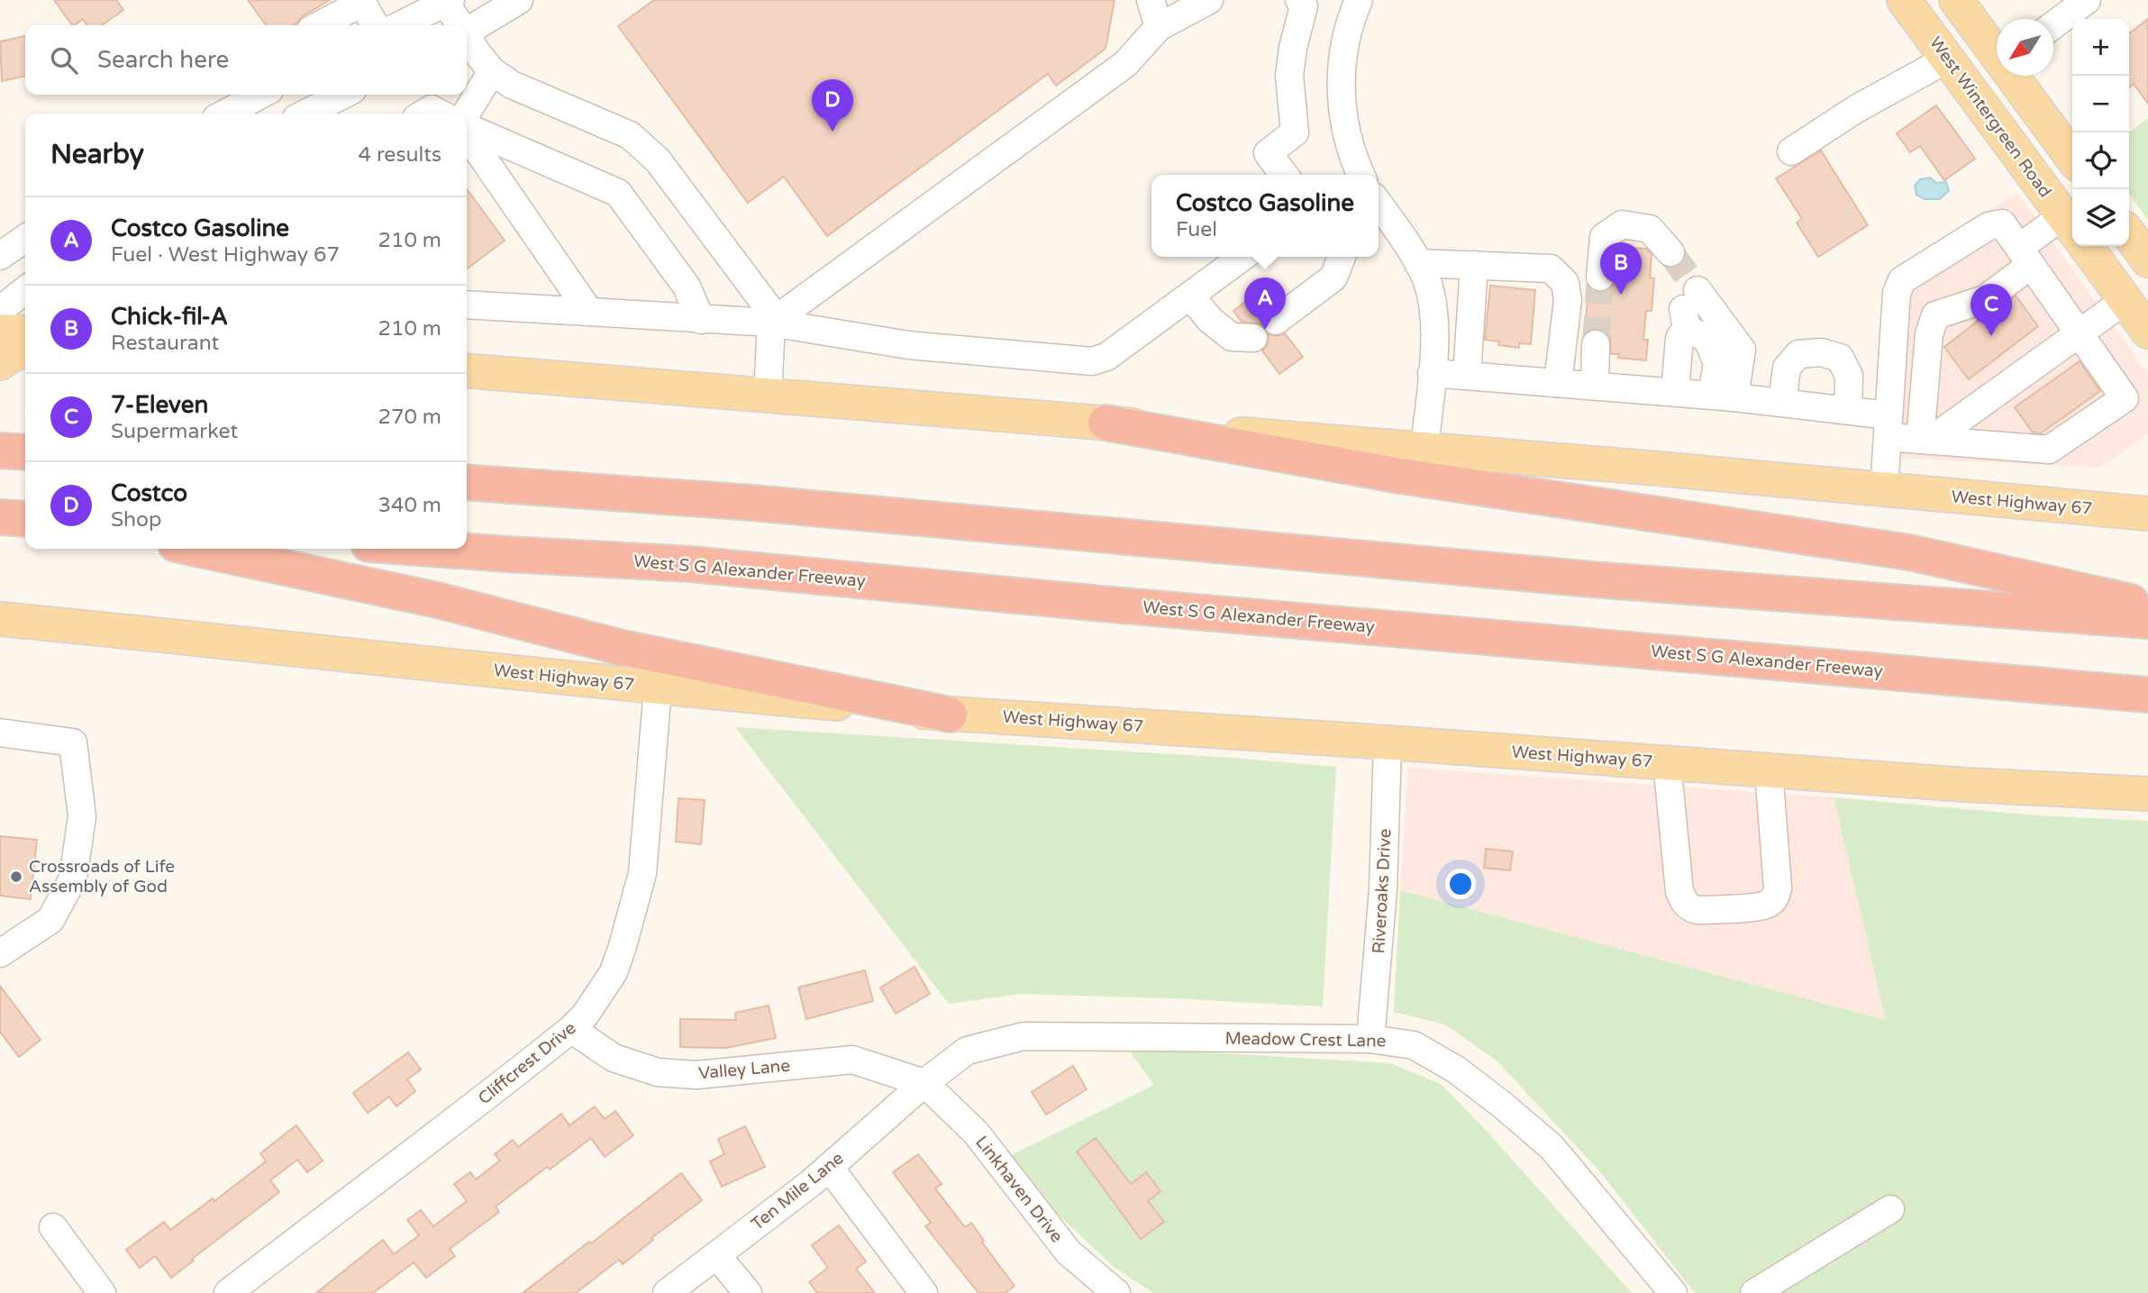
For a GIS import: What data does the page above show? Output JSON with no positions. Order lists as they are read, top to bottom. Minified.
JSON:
{"streets":{"highway":["West S G Alexander Freeway"],"main road":["West Wintergreen Road","West Highway 67"],"street":["Riveroaks Drive","Meadow Crest Lane","Cliffcrest Drive","Valley Lane","Linkhaven Drive","Ten Mile Lane"]},"crossings":[["West Highway 67","Riveroaks Drive"],["West Highway 67","Cliffcrest Drive"],["Riveroaks Drive","Meadow Crest Lane"],["Meadow Crest Lane","Valley Lane"],["Meadow Crest Lane","Linkhaven Drive"],["Meadow Crest Lane","Ten Mile Lane"],["Cliffcrest Drive","Valley Lane"],["Valley Lane","Linkhaven Drive"],["Valley Lane","Ten Mile Lane"],["Linkhaven Drive","Ten Mile Lane"]],"places":["Crossroads of Life Assembly of God"],"north":"bottom left","page":{"map_buttons":["+","−"],"search":"Search here","pins":["D","B","A","C"],"heading":["Nearby","4 results"],"popup":["Costco Gasoline","Fuel"],"list":[{"mark":"A","name":"Costco Gasoline","note":"Fuel · West Highway 67","value":"210 m"},{"mark":"B","name":"Chick-fil-A","note":"Restaurant","value":"210 m"},{"mark":"C","name":"7-Eleven","note":"Supermarket","value":"270 m"},{"mark":"D","name":"Costco","note":"Shop","value":"340 m"}]}}
